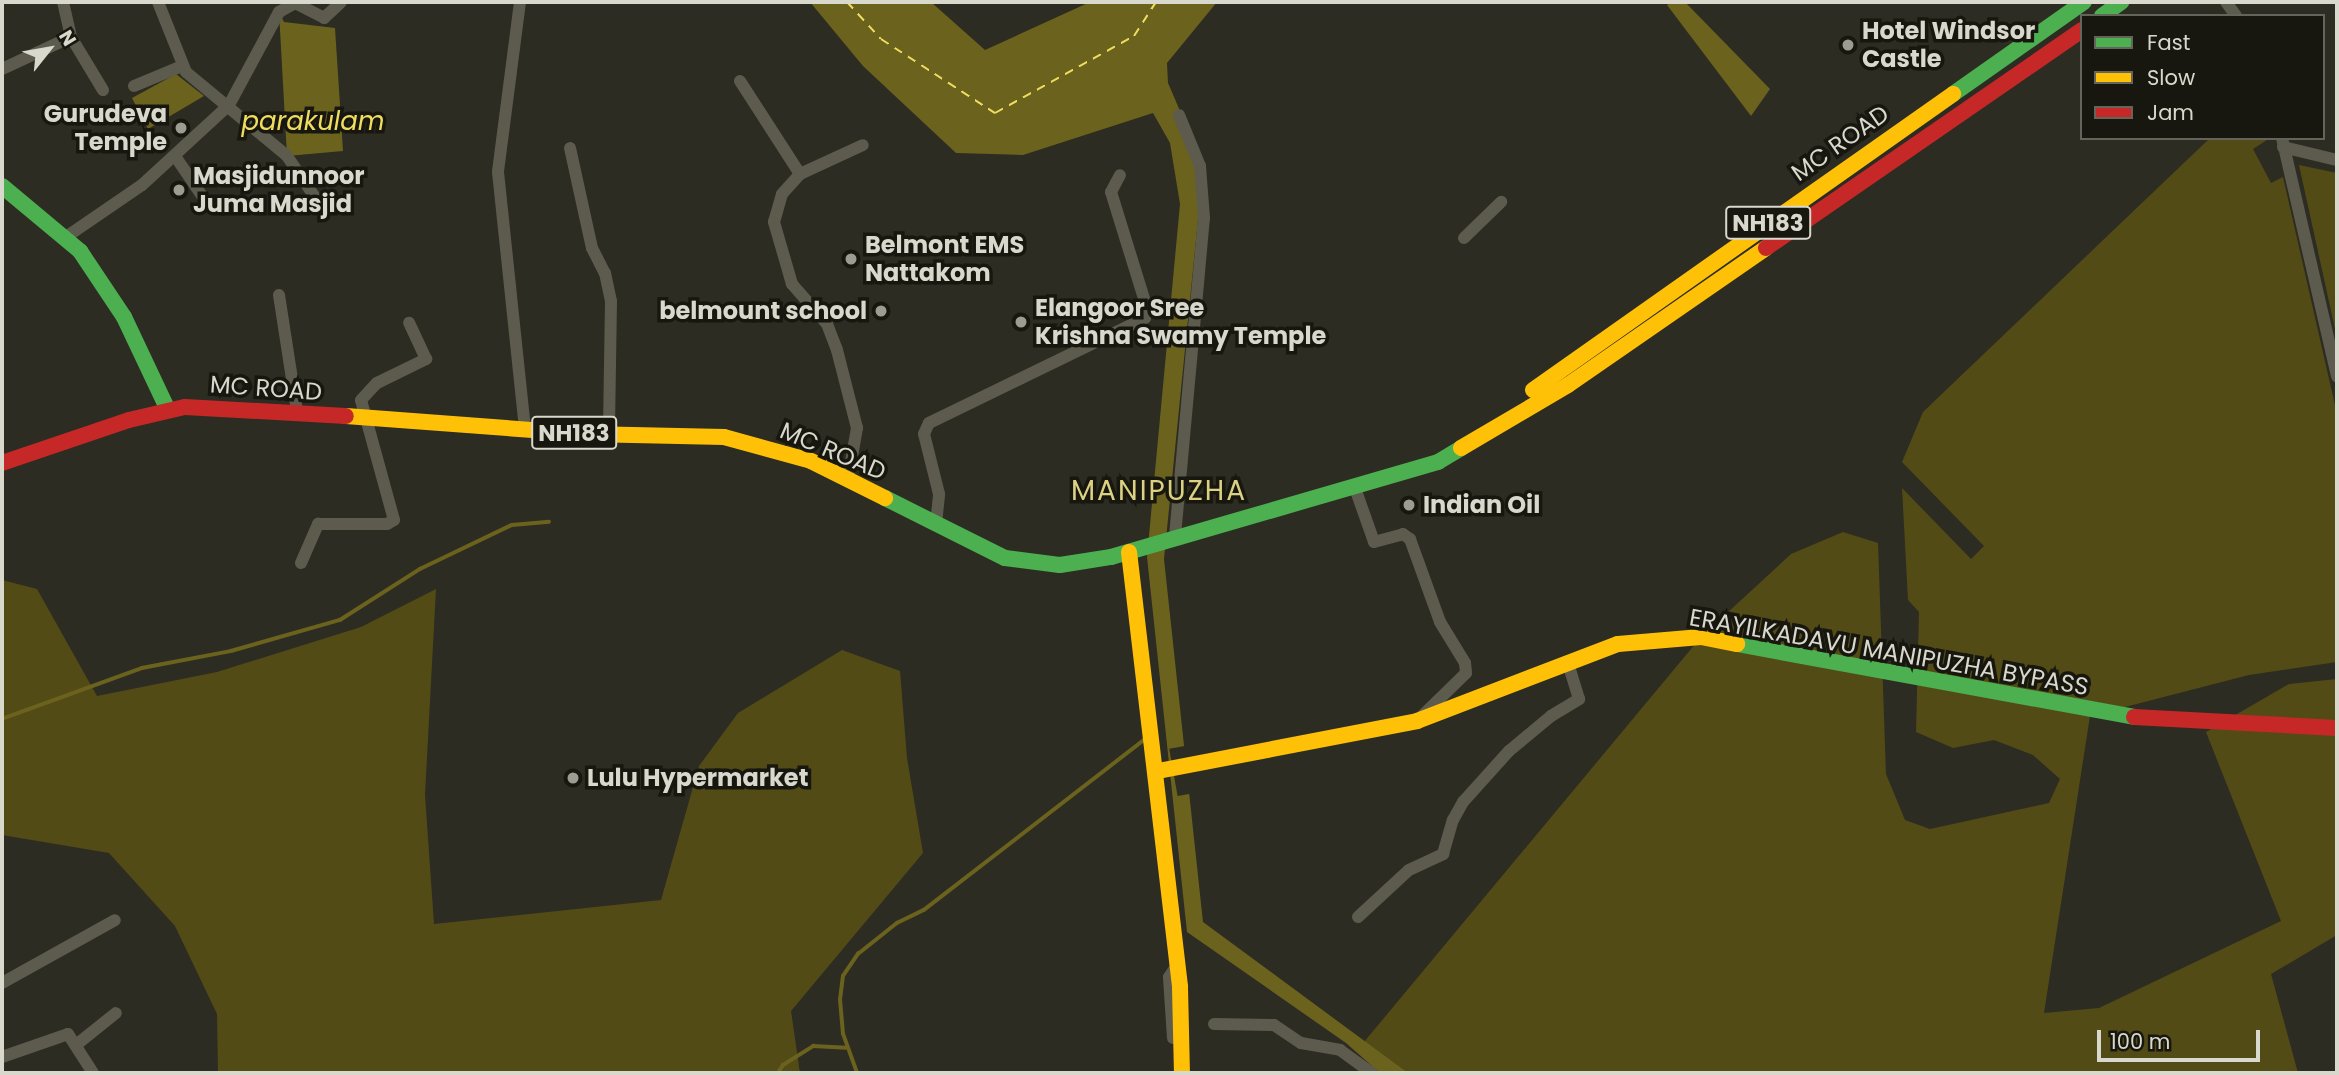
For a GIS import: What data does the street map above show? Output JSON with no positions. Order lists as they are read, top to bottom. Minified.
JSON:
{"streets":{"main road":["MC ROAD","NH183","ERAYILKADAVU MANIPUZHA BYPASS"]},"districts":["MANIPUZHA"],"water":["parakulam"],"places":["Hotel Windsor Castle","Gurudeva Temple","Masjidunnoor Juma Masjid","Belmont EMS Nattakom","belmount school","Elangoor Sree Krishna Swamy Temple","Indian Oil","Lulu Hypermarket"],"legend":["Fast","Slow","Jam"],"scale_bar":"100 m","north":"top right"}
